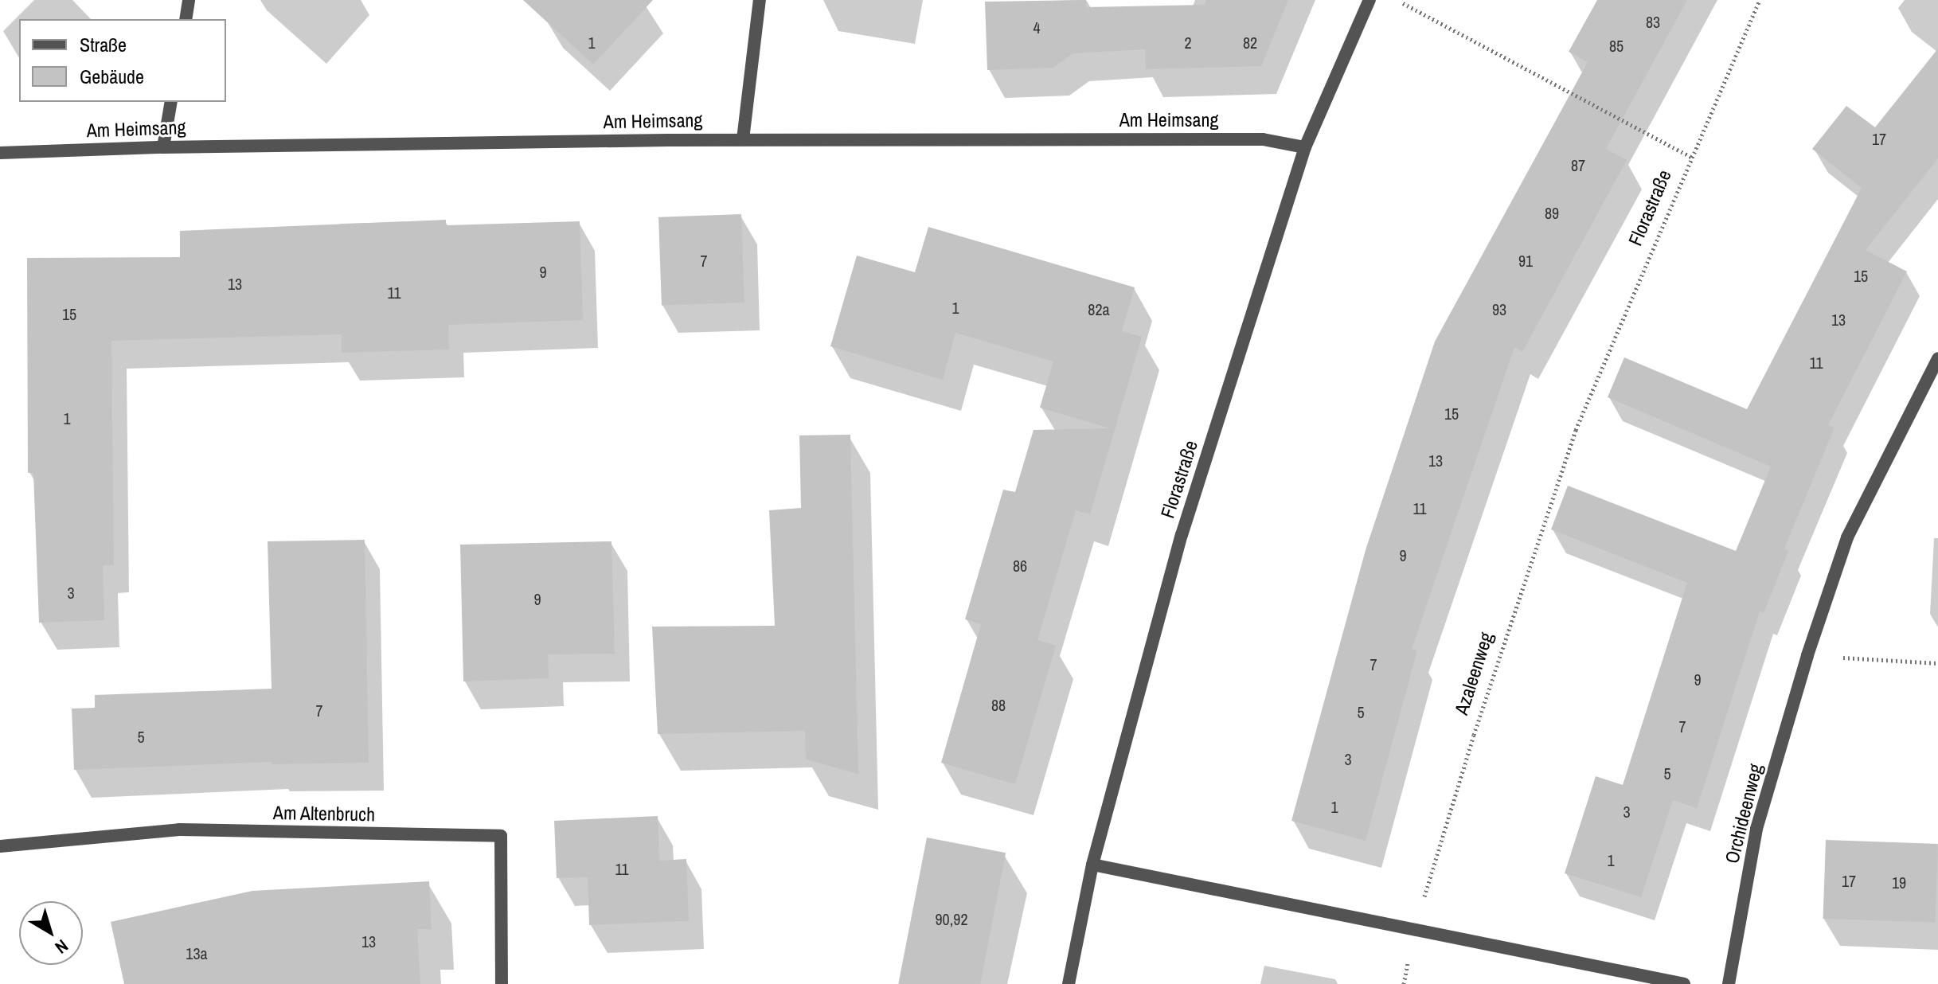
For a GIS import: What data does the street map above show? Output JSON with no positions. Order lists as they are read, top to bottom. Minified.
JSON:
{"streets":{"street":["Am Heimsang","Florastraße","Am Altenbruch","Orchideenweg"],"path":["Azaleenweg"]},"crossings":[["Am Heimsang","Florastraße"],["Florastraße","Azaleenweg"]],"house_numbers":["83","4","1","2","82","85","17","87","89","7","91","9","15","13","11","1","82a","93","15","13","11","15","1","13","11","9","86","3","9","7","9","88","7","5","7","5","3","5","1","3","1","11","17","19","90,92","13","13a"],"legend":["Straße","Gebäude"],"north":"bottom right"}
